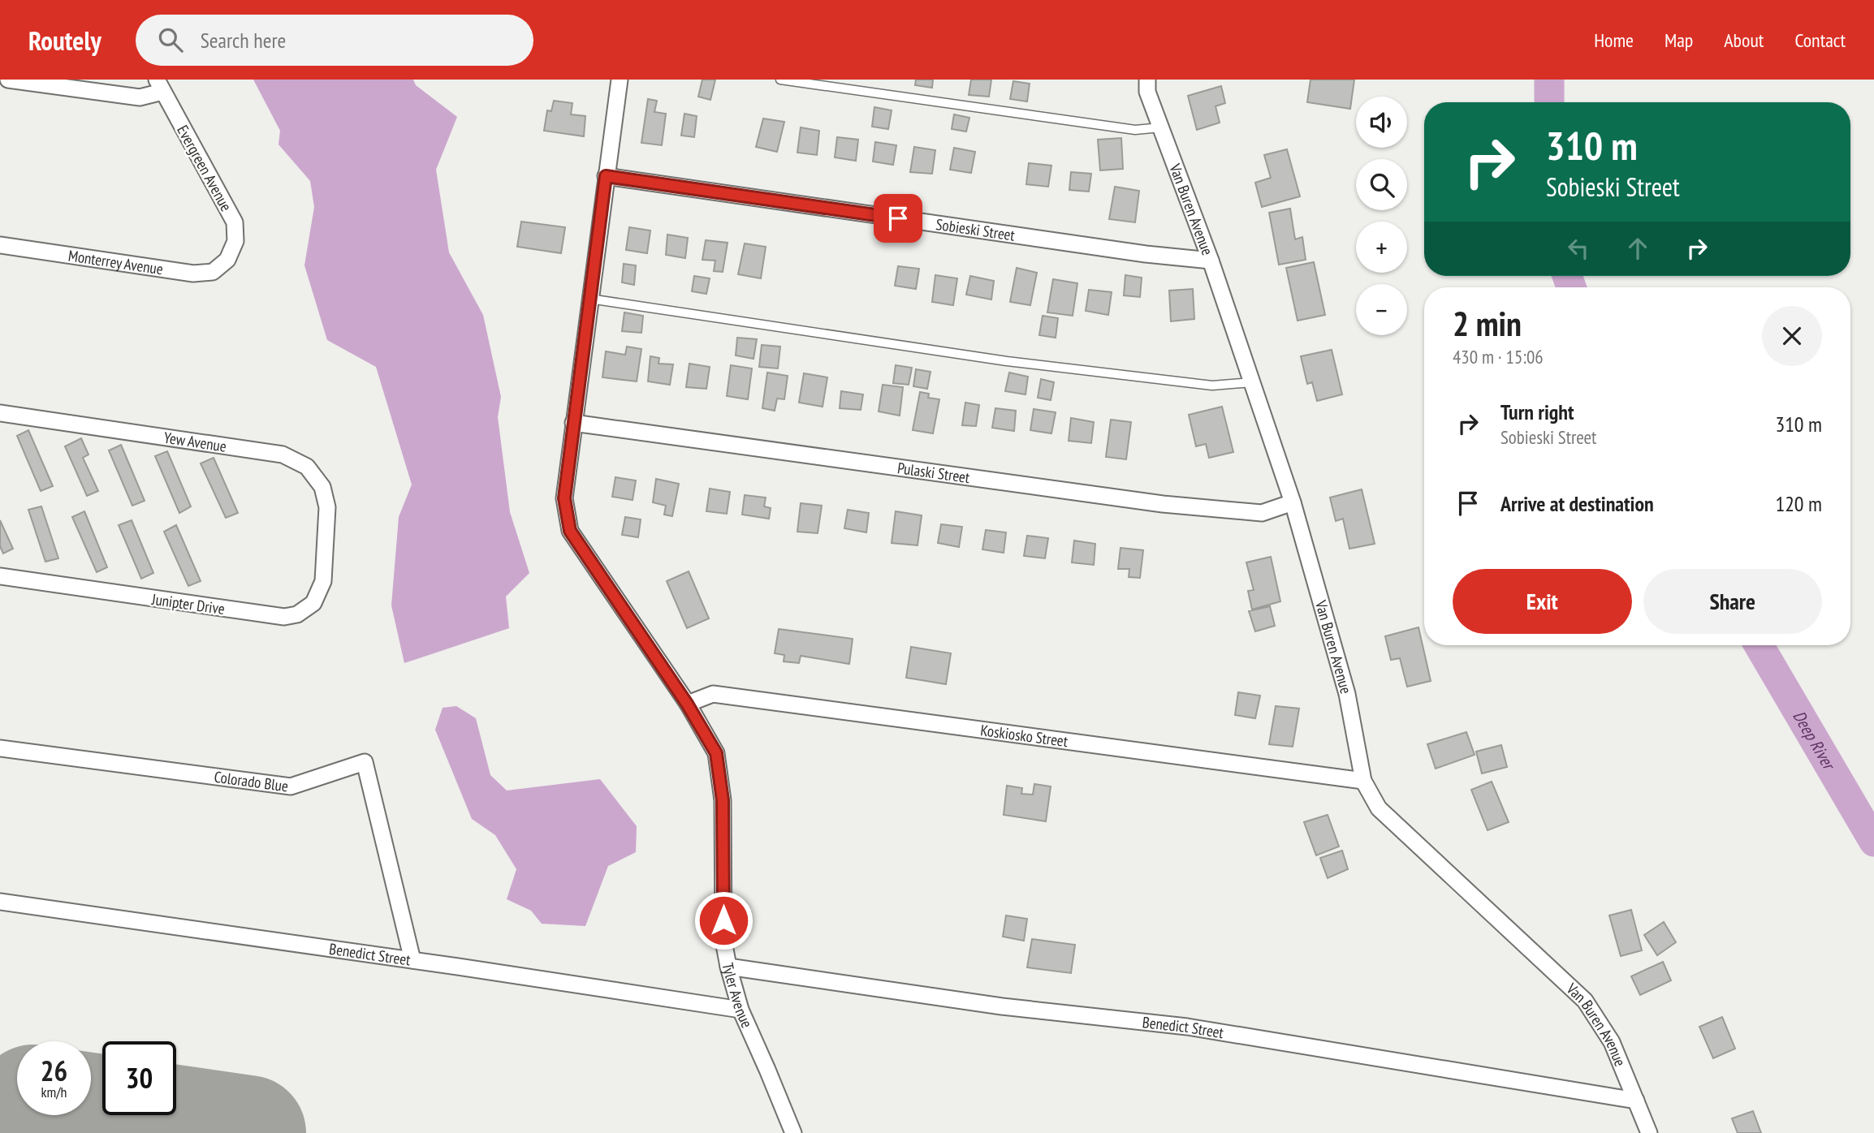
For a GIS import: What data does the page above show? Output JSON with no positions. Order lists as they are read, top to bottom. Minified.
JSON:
{"streets":{"street":["Evergreen Avenue","Van Buren Avenue","Sobieski Street","Monterrey Avenue","Yew Avenue","Pulaski Street","Junipter Drive","Koskiosko Street","Colorado Blue","Benedict Street","Tyler Avenue"]},"crossings":[["Evergreen Avenue","Monterrey Avenue"],["Van Buren Avenue","Sobieski Street"],["Van Buren Avenue","Pulaski Street"],["Van Buren Avenue","Koskiosko Street"],["Van Buren Avenue","Benedict Street"],["Sobieski Street","Tyler Avenue"],["Yew Avenue","Junipter Drive"],["Pulaski Street","Tyler Avenue"],["Koskiosko Street","Tyler Avenue"],["Colorado Blue","Benedict Street"],["Benedict Street","Tyler Avenue"]],"water":["Deep River"],"page":{"header":"Routely","search":"Search here","nav":["Home","Map","About","Contact"],"map_buttons":["+","−"],"turn":["310 m","Sobieski Street"],"heading":["2 min","430 m · 15:06"],"list":[{"name":"Turn right","note":"Sobieski Street","value":"310 m"},{"name":"Arrive at destination","value":"120 m"}],"buttons":["Exit","Share"],"speed":"26 km/h","limit":"30"}}
